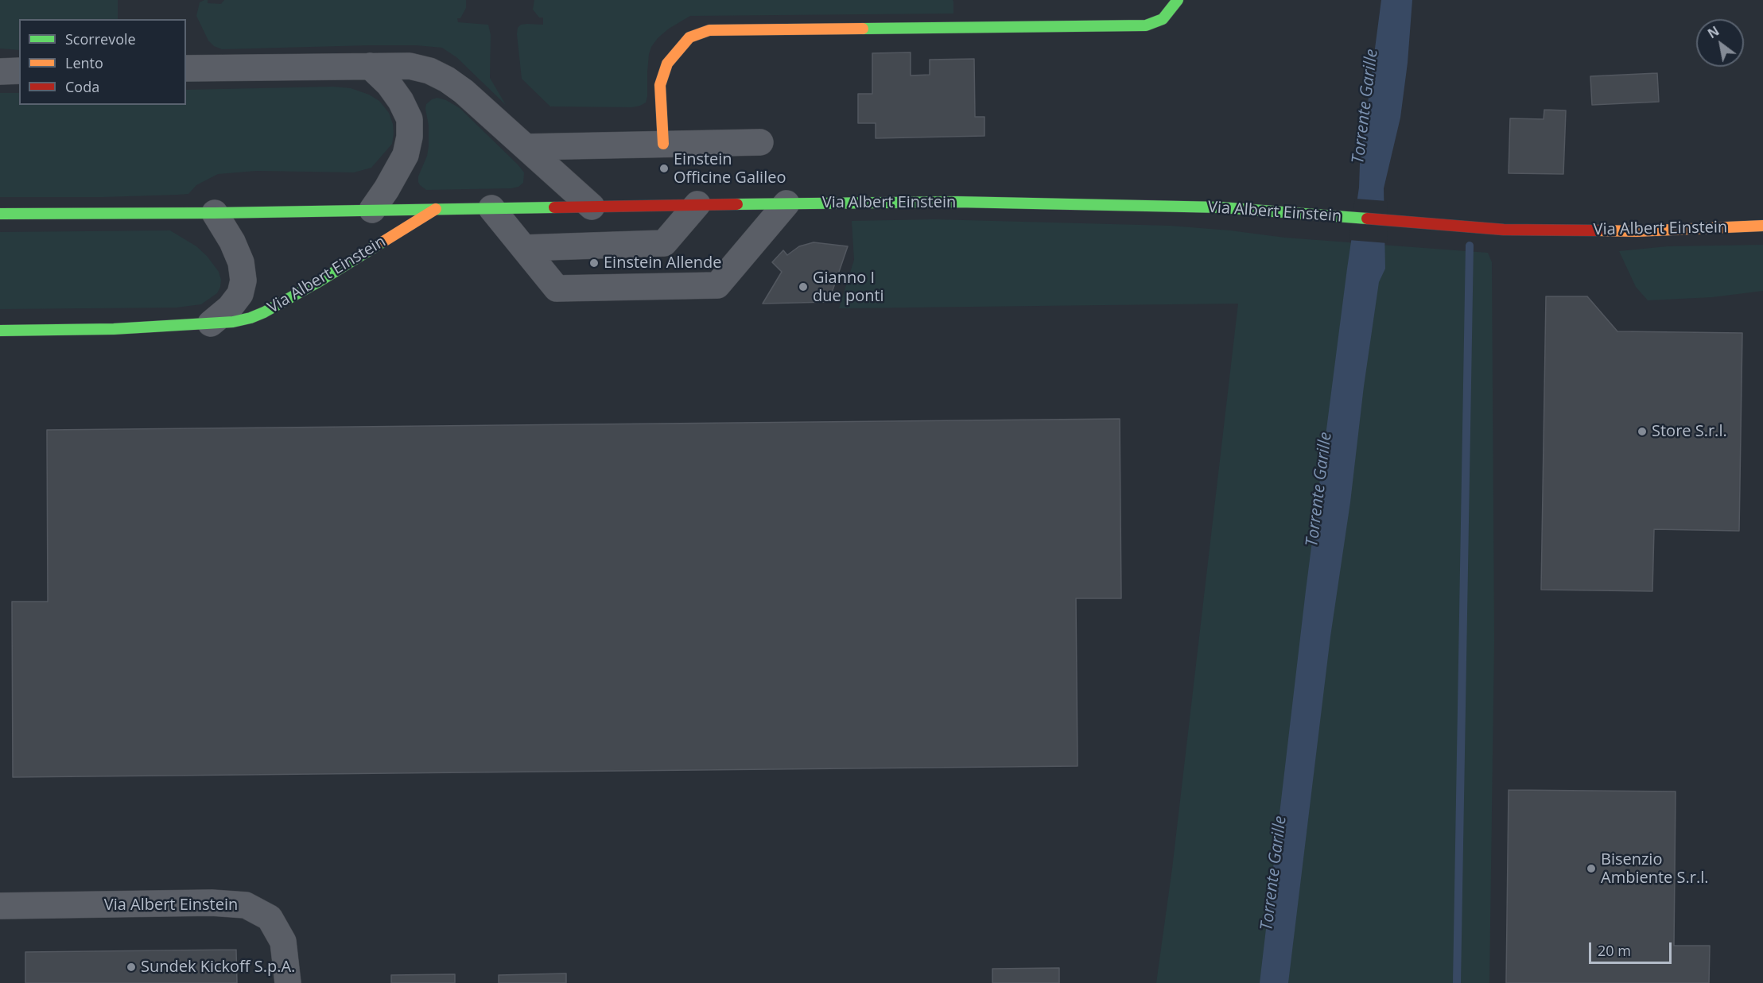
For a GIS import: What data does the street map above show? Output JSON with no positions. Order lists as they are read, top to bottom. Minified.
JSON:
{"streets":{"street":["Via Albert Einstein"]},"water":["Torrente Garille"],"places":["Einstein Officine Galileo","Einstein Allende","Gianno I due ponti","Store S.r.l.","Bisenzio Ambiente S.r.l.","Sundek Kickoff S.p.A."],"legend":["Scorrevole","Lento","Coda"],"scale_bar":"20 m","north":"top left"}
